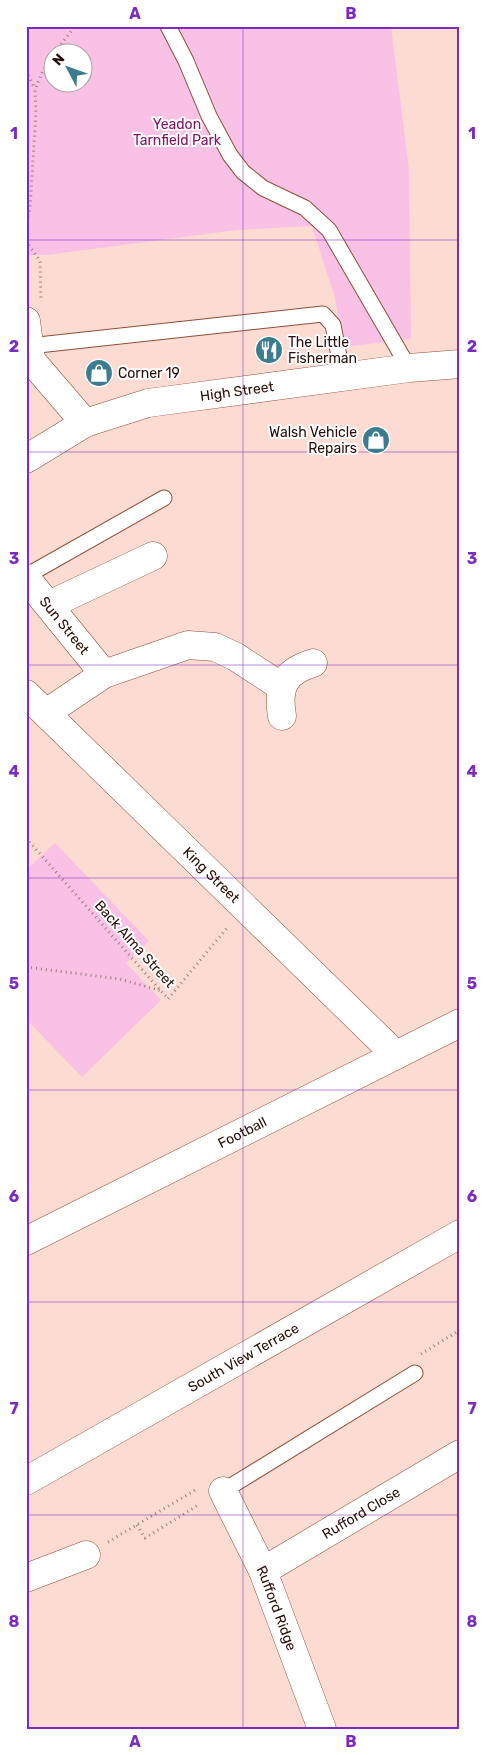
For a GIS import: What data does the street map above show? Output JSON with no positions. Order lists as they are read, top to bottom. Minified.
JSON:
{"streets":{"street":["High Street","Sun Street","King Street","Football","South View Terrace","Rufford Close","Rufford Ridge"],"path":["Back Alma Street"]},"crossings":[["King Street","Back Alma Street"],["King Street","Football"],["Rufford Close","Rufford Ridge"]],"parks":["Yeadon Tarnfield Park"],"places":{"restaurant":["The Little Fisherman"],"shop":["Corner 19","Walsh Vehicle Repairs"]},"north":"top left","grid":{"columns":["A","B"],"rows":["1","2","3","4","5","6","7","8"]}}
